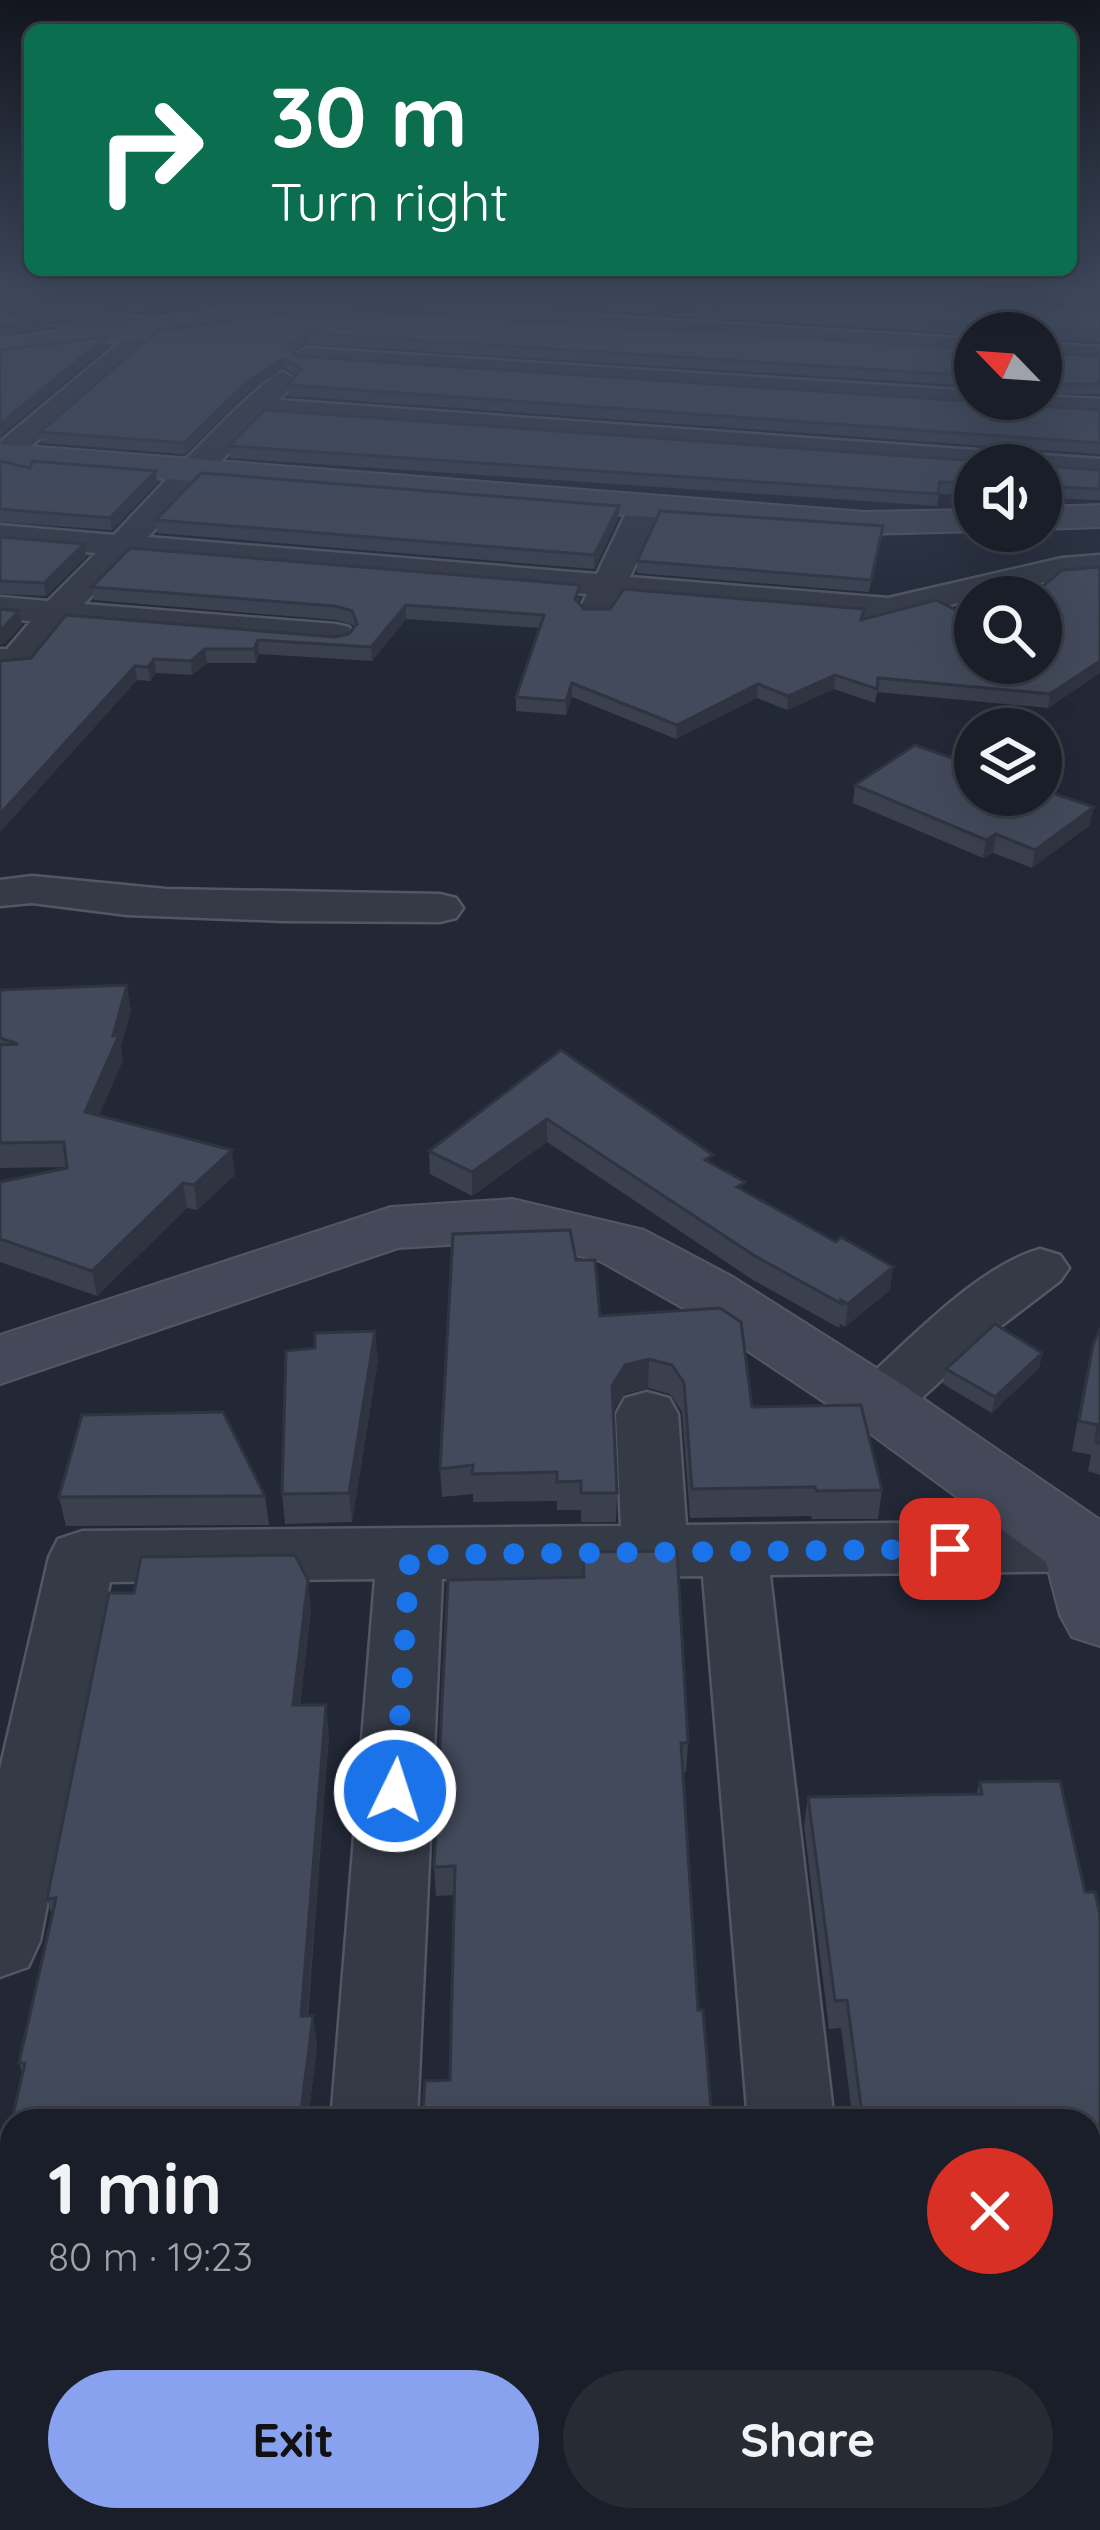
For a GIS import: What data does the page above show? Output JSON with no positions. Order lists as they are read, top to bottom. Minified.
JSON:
{"north":"top left","page":{"turn":["30 m","Turn right"],"heading":["1 min","80 m · 19:23"],"buttons":["Exit","Share"]}}
